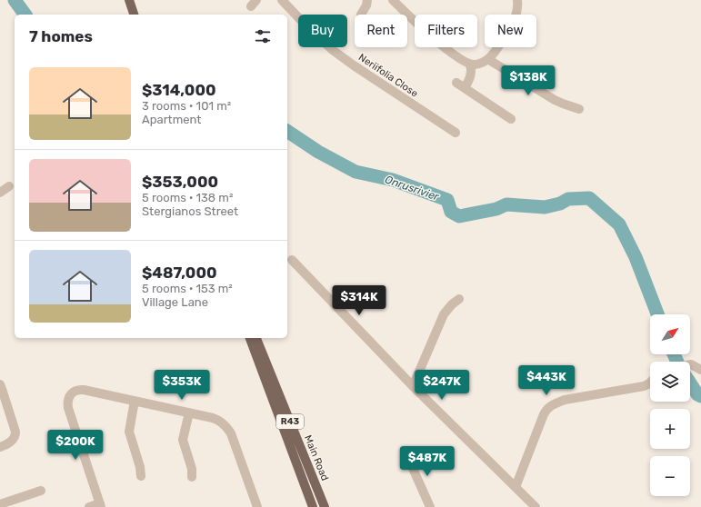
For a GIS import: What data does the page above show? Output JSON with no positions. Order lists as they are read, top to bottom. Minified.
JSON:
{"streets":{"main road":["R43","Main Road"],"street":["Neriifolia Close"]},"water":["Onrusrivier"],"north":"top right","page":{"chip":["Buy","Rent","Filters","New"],"heading":"7 homes","list":[{"name":"$314,000","note":"3 rooms · 101 m² · Apartment"},{"name":"$353,000","note":"5 rooms · 138 m² · Stergianos Street"},{"name":"$487,000","note":"5 rooms · 153 m² · Village Lane"}],"price":["$138K","$314K","$443K","$353K","$247K","$200K","$487K"],"map_buttons":["+","−"]}}
